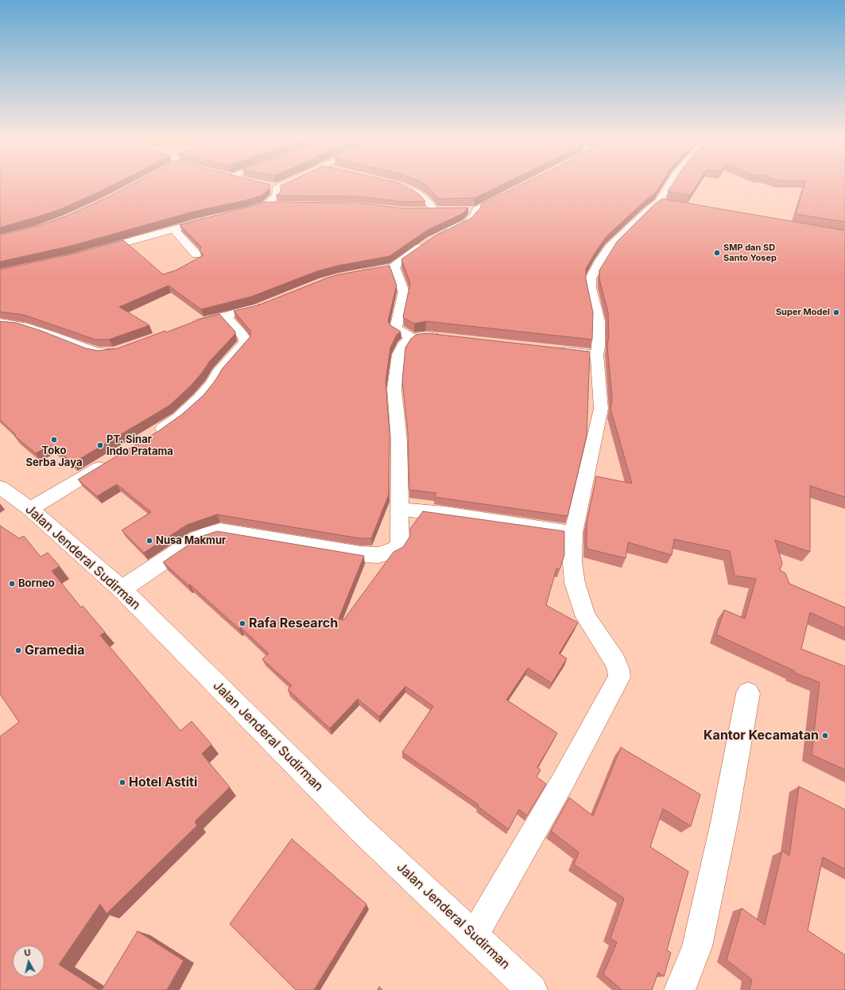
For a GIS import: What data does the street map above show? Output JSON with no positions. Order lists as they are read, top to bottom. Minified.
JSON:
{"streets":{"street":["Jalan Jenderal Sudirman"]},"places":["SMP dan SD Santo Yosep","Super Model","Toko Serba Jaya","PT. Sinar Indo Pratama","Nusa Makmur","Borneo","Rafa Research","Gramedia","Kantor Kecamatan","Hotel Astiti"],"north":"top"}
